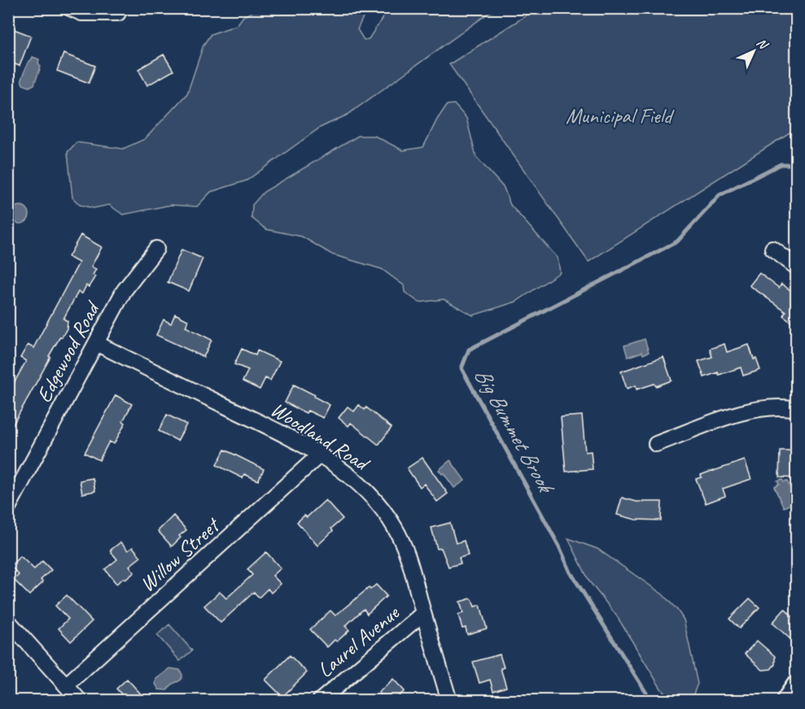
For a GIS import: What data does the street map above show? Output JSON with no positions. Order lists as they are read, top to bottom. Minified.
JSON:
{"streets":{"street":["Edgewood Road","Woodland Road","Willow Street","Laurel Avenue"]},"crossings":[["Edgewood Road","Woodland Road"],["Woodland Road","Willow Street"],["Woodland Road","Laurel Avenue"]],"water":["Big Bummet Brook"],"parks":["Municipal Field"],"north":"top right"}
